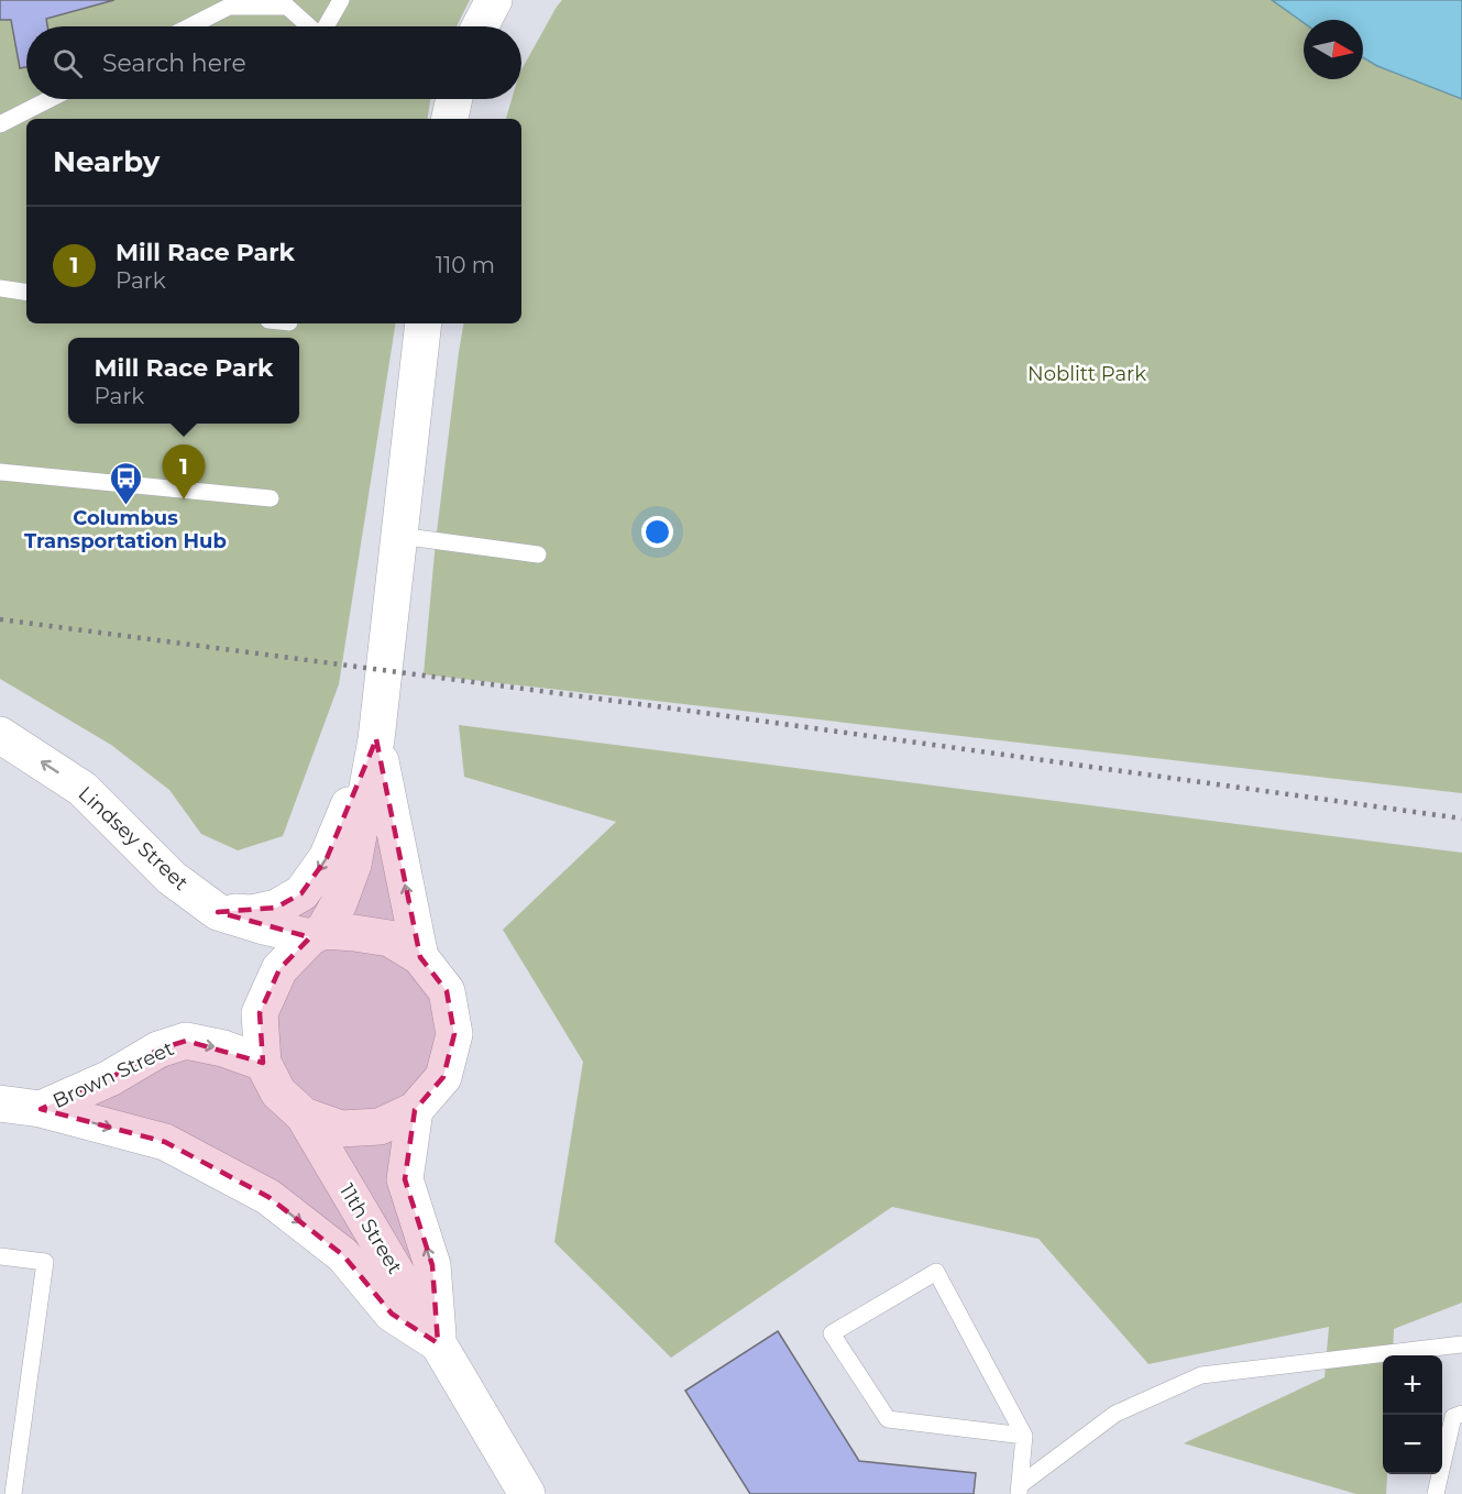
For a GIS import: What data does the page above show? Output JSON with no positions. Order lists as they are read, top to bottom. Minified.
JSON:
{"streets":{"main road":["Lindsey Street","Brown Street","11th Street"]},"crossings":[["Lindsey Street","Brown Street"],["Lindsey Street","11th Street"],["Brown Street","11th Street"]],"one_way":["Lindsey Street","Brown Street"],"parks":["Noblitt Park"],"places":{"bus stop":["Columbus Transportation Hub"]},"north":"right","page":{"search":"Search here","heading":"Nearby","list":[{"mark":"1","name":"Mill Race Park","note":"Park","value":"110 m"}],"popup":["Mill Race Park","Park"],"pins":"1","map_buttons":["+","−"]}}
